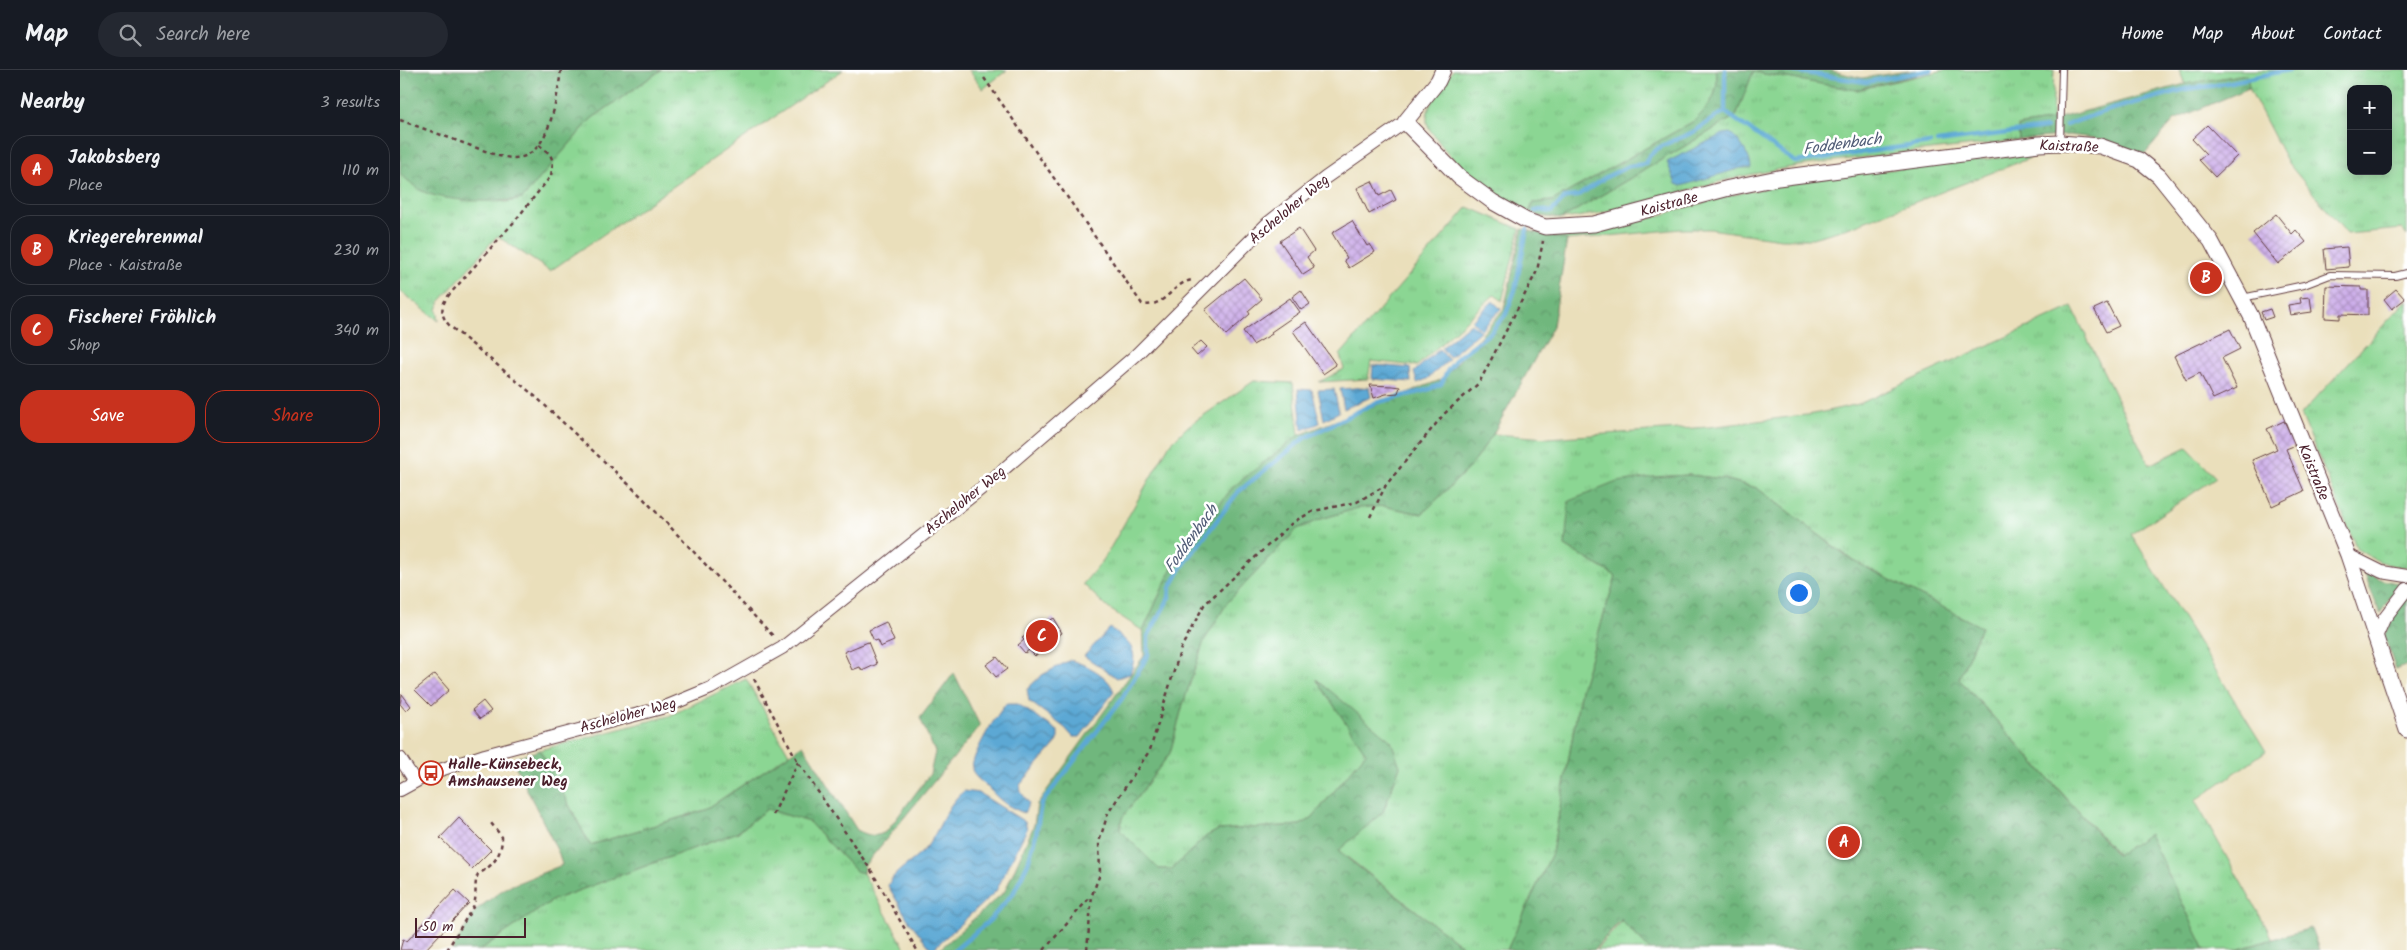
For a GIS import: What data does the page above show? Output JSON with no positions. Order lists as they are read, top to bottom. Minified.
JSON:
{"streets":{"street":["Kaistraße","Ascheloher Weg"]},"crossings":[["Kaistraße","Ascheloher Weg"]],"water":["Foddenbach"],"places":{"bus stop":["Halle-Künsebeck, Amshausener Weg"]},"scale_bar":"50 m","page":{"header":"Map","search":"Search here","nav":["Home","Map","About","Contact"],"heading":["Nearby","3 results"],"map_buttons":["+","−"],"list":[{"mark":"A","name":"Jakobsberg","note":"Place","value":"110 m"},{"mark":"B","name":"Kriegerehrenmal","note":"Place · Kaistraße","value":"230 m"},{"mark":"C","name":"Fischerei Fröhlich","note":"Shop","value":"340 m"}],"pins":["B","C","A"],"buttons":["Save","Share"],"scale":"50 m"}}
